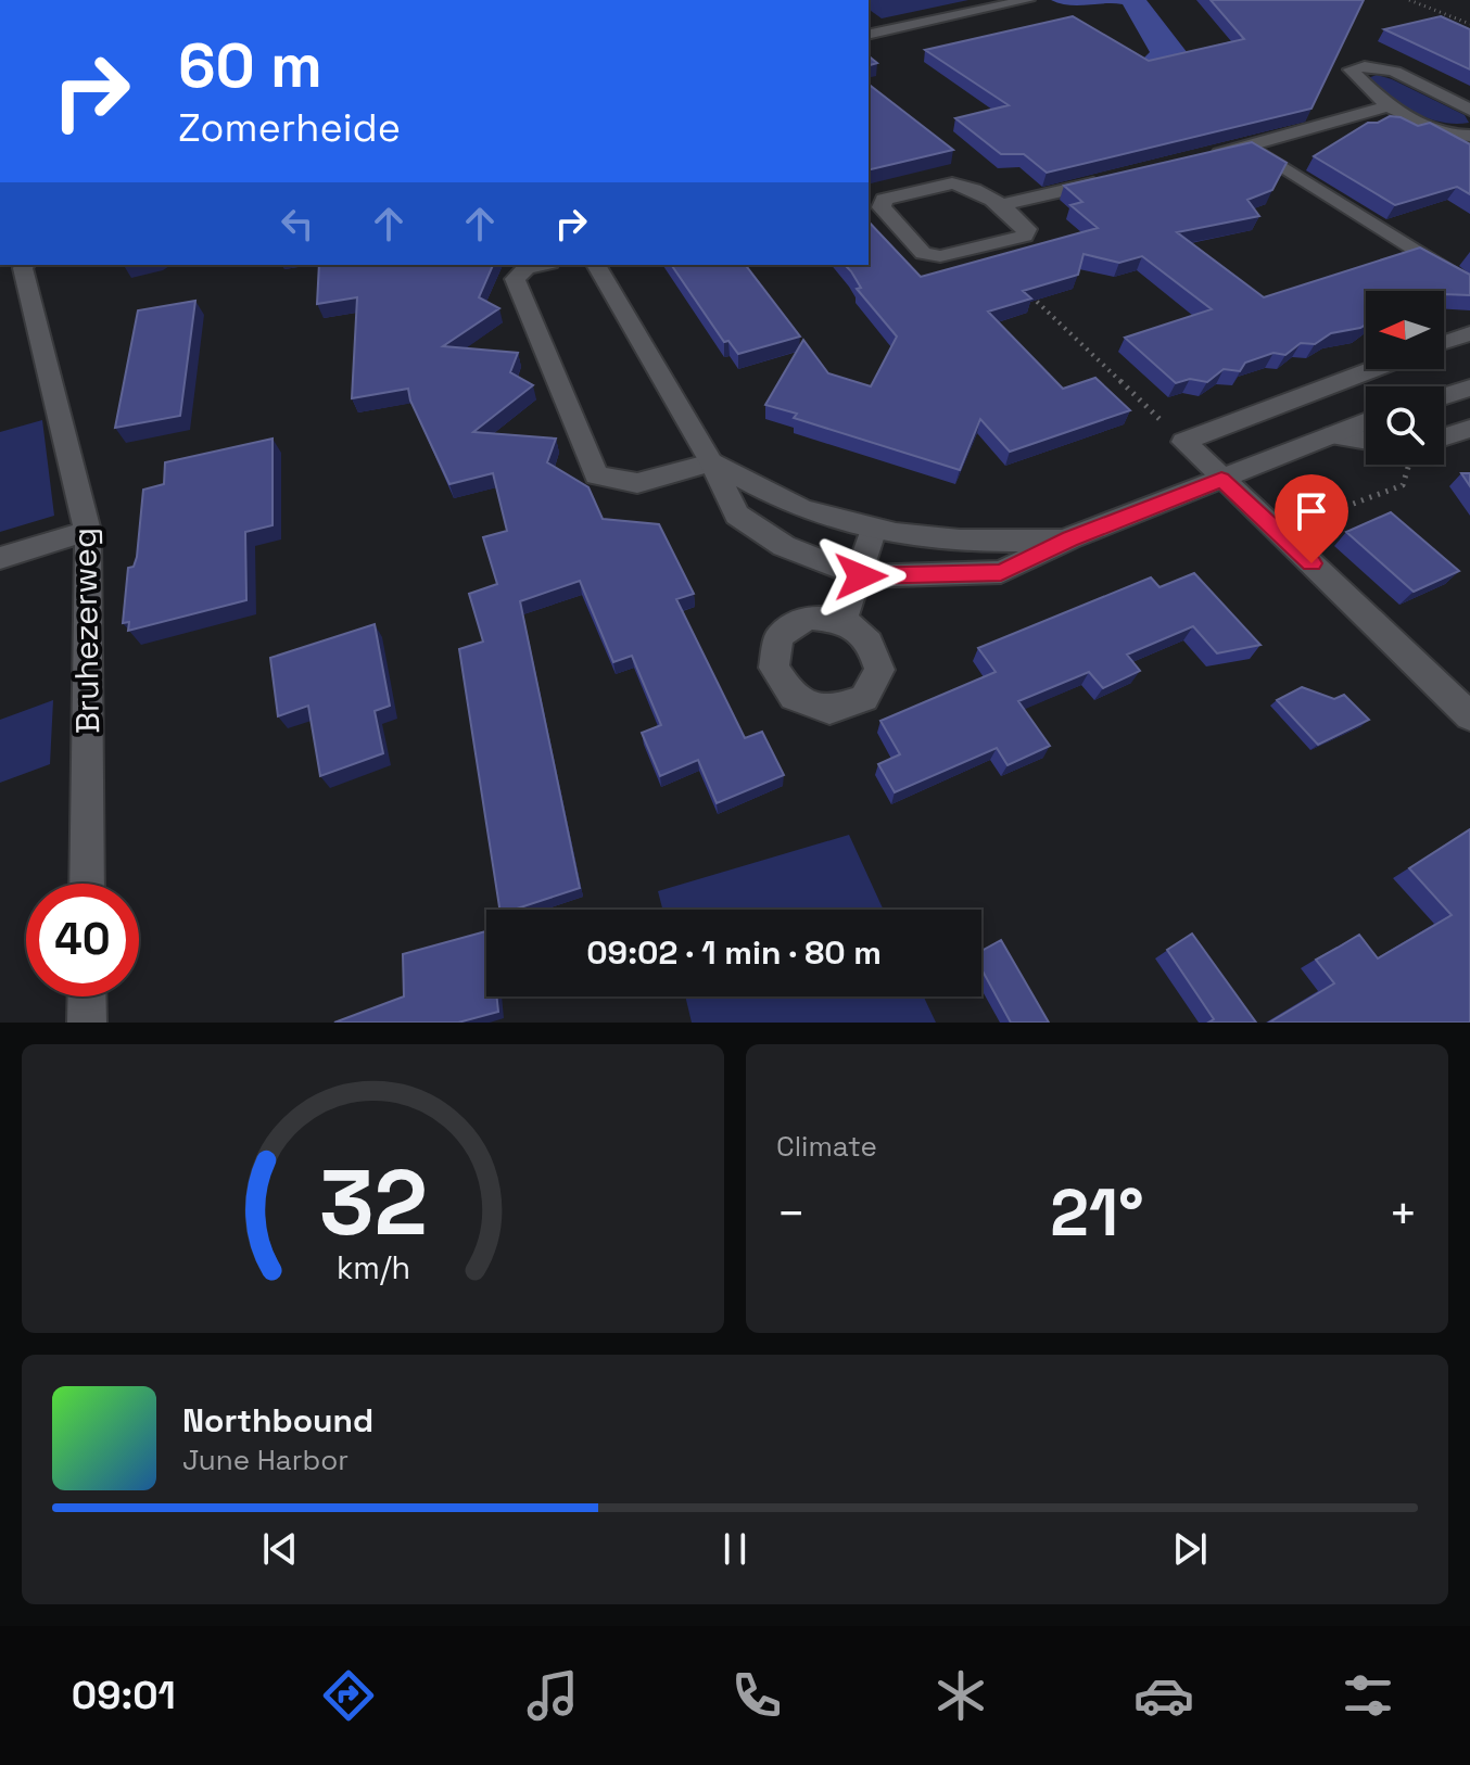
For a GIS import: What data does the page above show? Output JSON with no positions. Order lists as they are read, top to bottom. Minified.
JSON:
{"streets":{"street":["Bruhezerweg"]},"north":"left","page":{"turn":["60 m","Zomerheide"],"limit":"40","trip":"09:02 · 1 min · 80 m","tile":"Climate","heat":["−","21°","+"],"song":["Northbound","June Harbor"],"tabs":"09:01","gauge":["32","km/h"]}}
